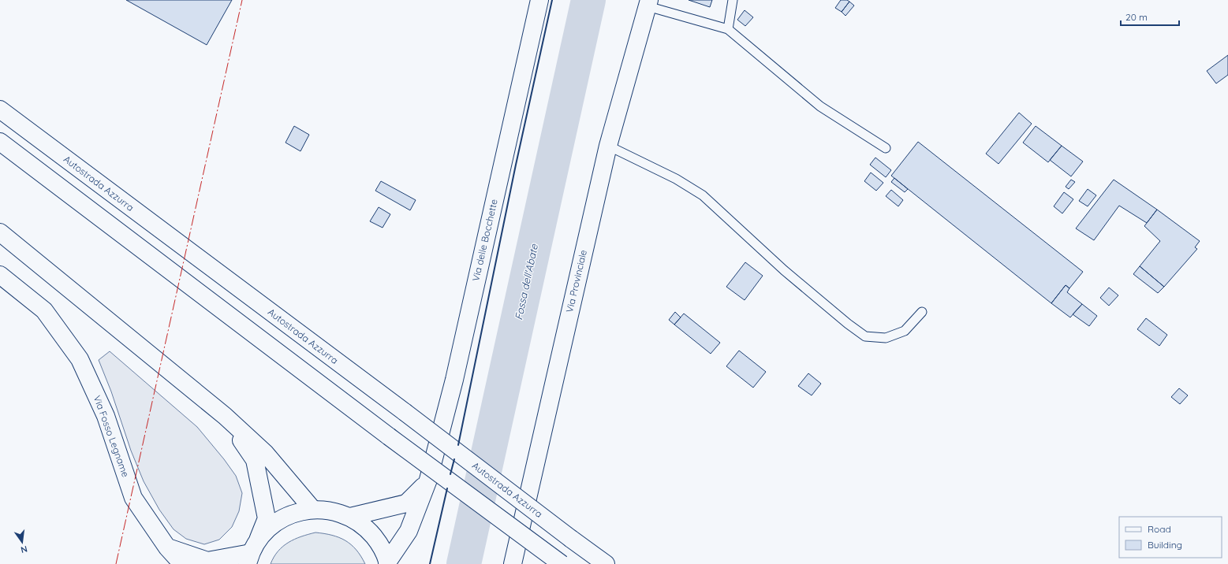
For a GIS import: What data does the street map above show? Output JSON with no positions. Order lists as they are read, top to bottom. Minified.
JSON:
{"streets":{"main road":["Autostrada Azzurra","Via delle Bocchette","Via Provinciale","Via Fosso Legname"]},"water":["Fossa dell'Abate"],"legend":["Road","Building"],"scale_bar":"20 m","north":"bottom"}
